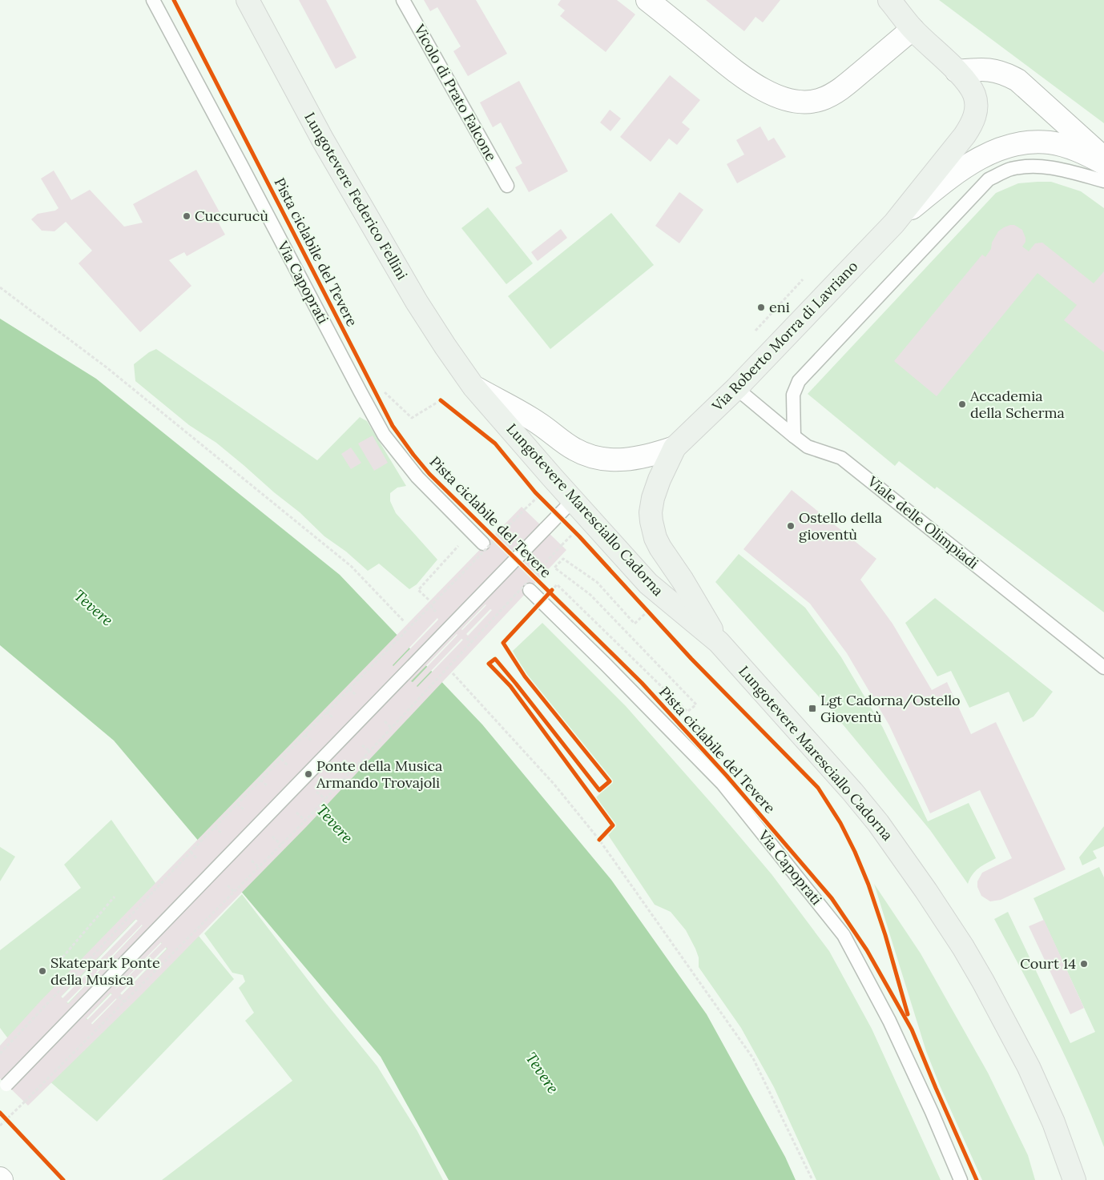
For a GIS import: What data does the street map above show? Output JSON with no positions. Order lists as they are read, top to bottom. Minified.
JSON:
{"streets":{"main road":["Lungotevere Federico Fellini","Via Roberto Morra di Lavriano","Lungotevere Maresciallo Cadorna"],"lane":["Vicolo di Prato Falcone","Via Capoprati","Viale delle Olimpiadi"],"cycle path":["Pista ciclabile del Tevere"]},"crossings":[["Lungotevere Federico Fellini","Via Roberto Morra di Lavriano"],["Lungotevere Federico Fellini","Lungotevere Maresciallo Cadorna"],["Pista ciclabile del Tevere","Via Capoprati"],["Via Roberto Morra di Lavriano","Lungotevere Maresciallo Cadorna"],["Via Roberto Morra di Lavriano","Viale delle Olimpiadi"]],"water":["Tevere"],"places":{"other":["Cuccurucù","eni","Accademia della Scherma","Ostello della gioventù","Ponte della Musica Armando Trovajoli","Court 14","Skatepark Ponte della Musica"],"transit":["Lgt Cadorna/Ostello Gioventù"]}}
